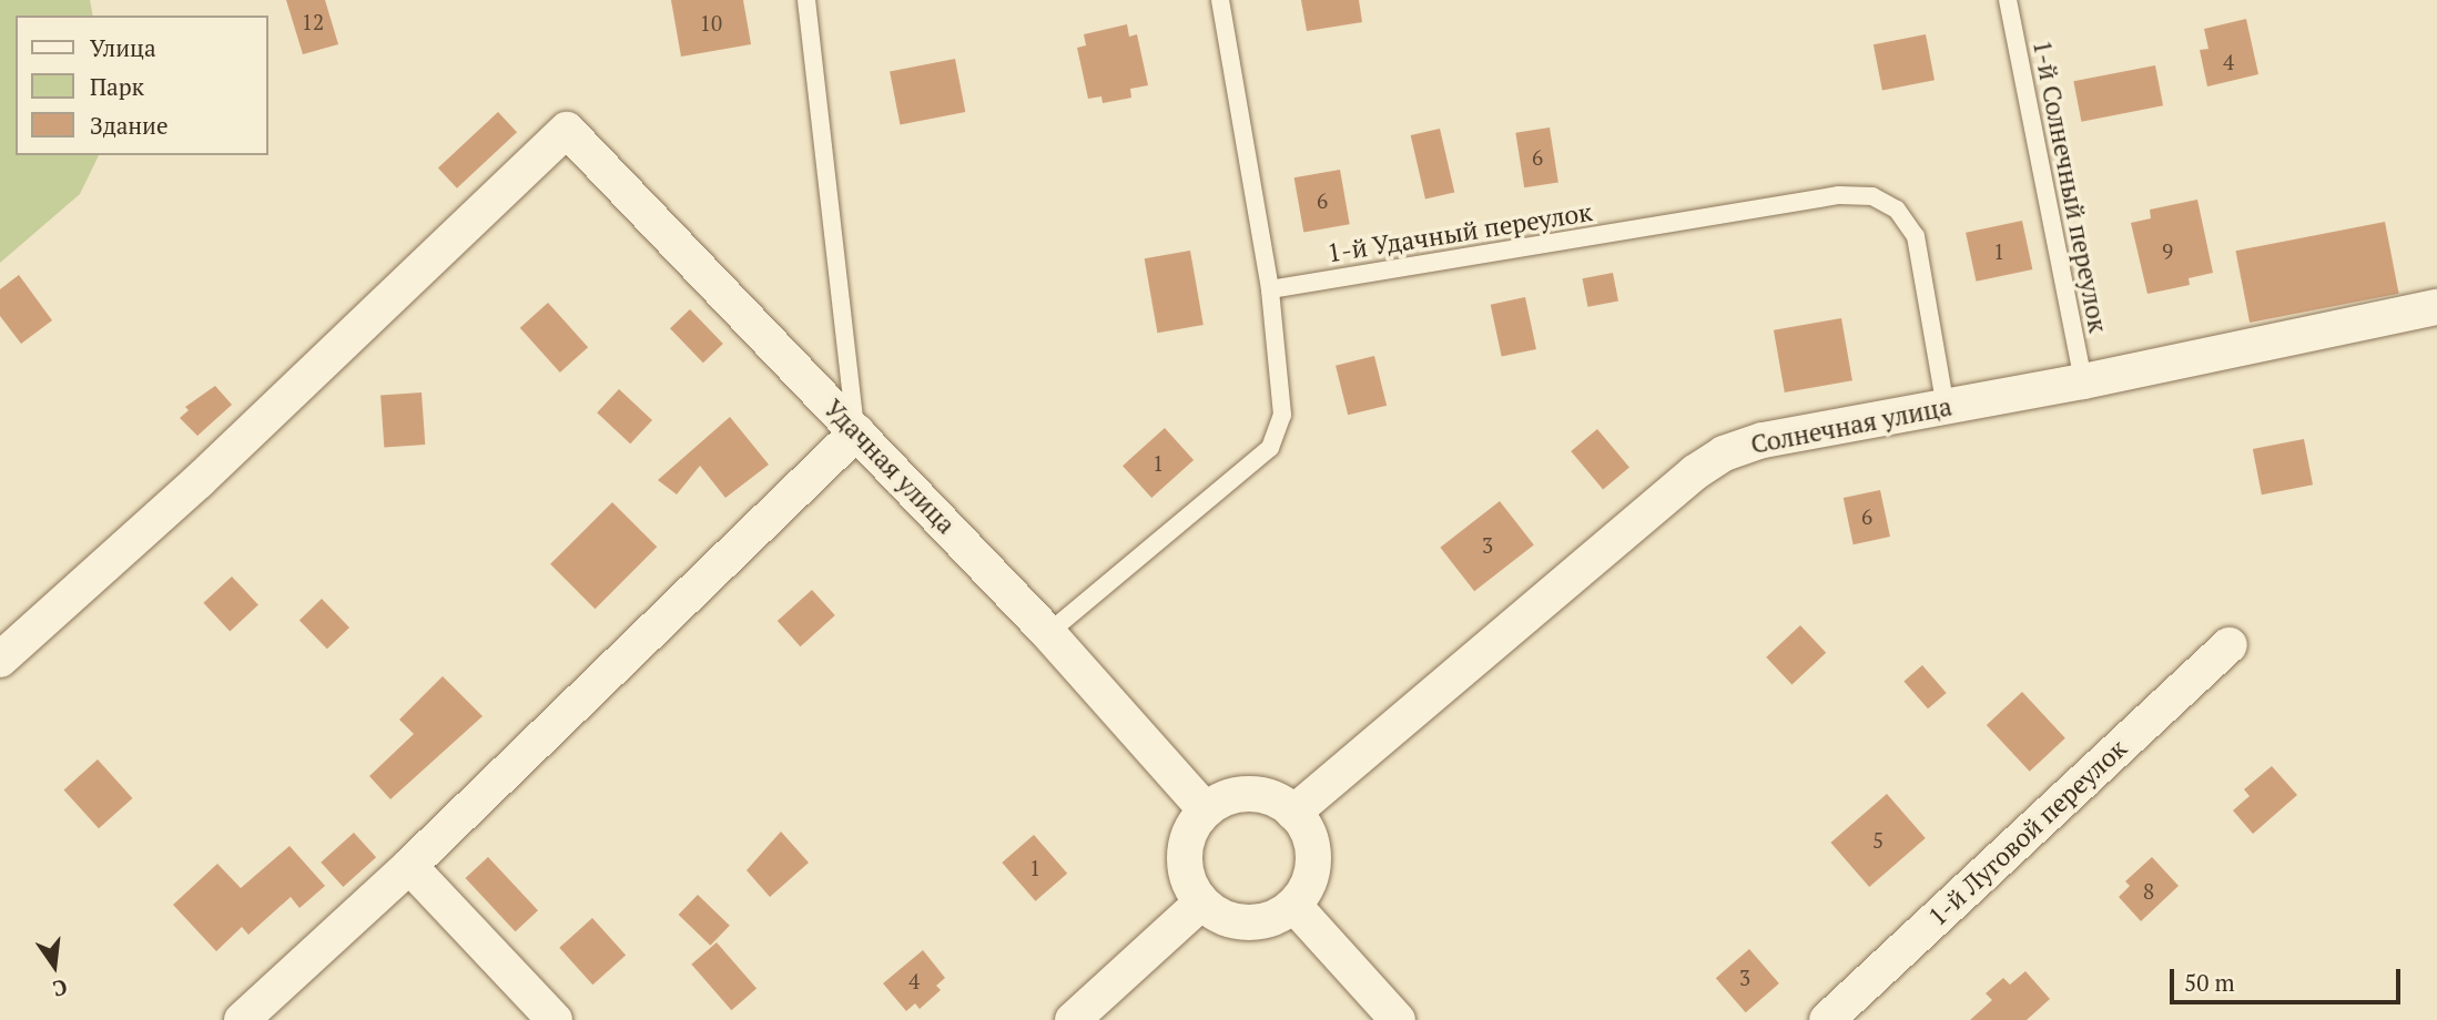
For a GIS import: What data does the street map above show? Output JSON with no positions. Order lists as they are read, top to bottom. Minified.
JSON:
{"streets":{"street":["Солнечная улица","Удачная улица","1-й Луговой переулок"],"lane":["1-й Солнечный переулок","1-й Удачный переулок"]},"crossings":[["1-й Солнечный переулок","Солнечная улица"],["1-й Удачный переулок","Солнечная улица"],["Солнечная улица","Удачная улица"]],"house_numbers":["12","10","4","6","6","1","9","1","6","3","5","1","8","3","4"],"legend":["Улица","Парк","Здание"],"scale_bar":"50 m","north":"bottom"}
